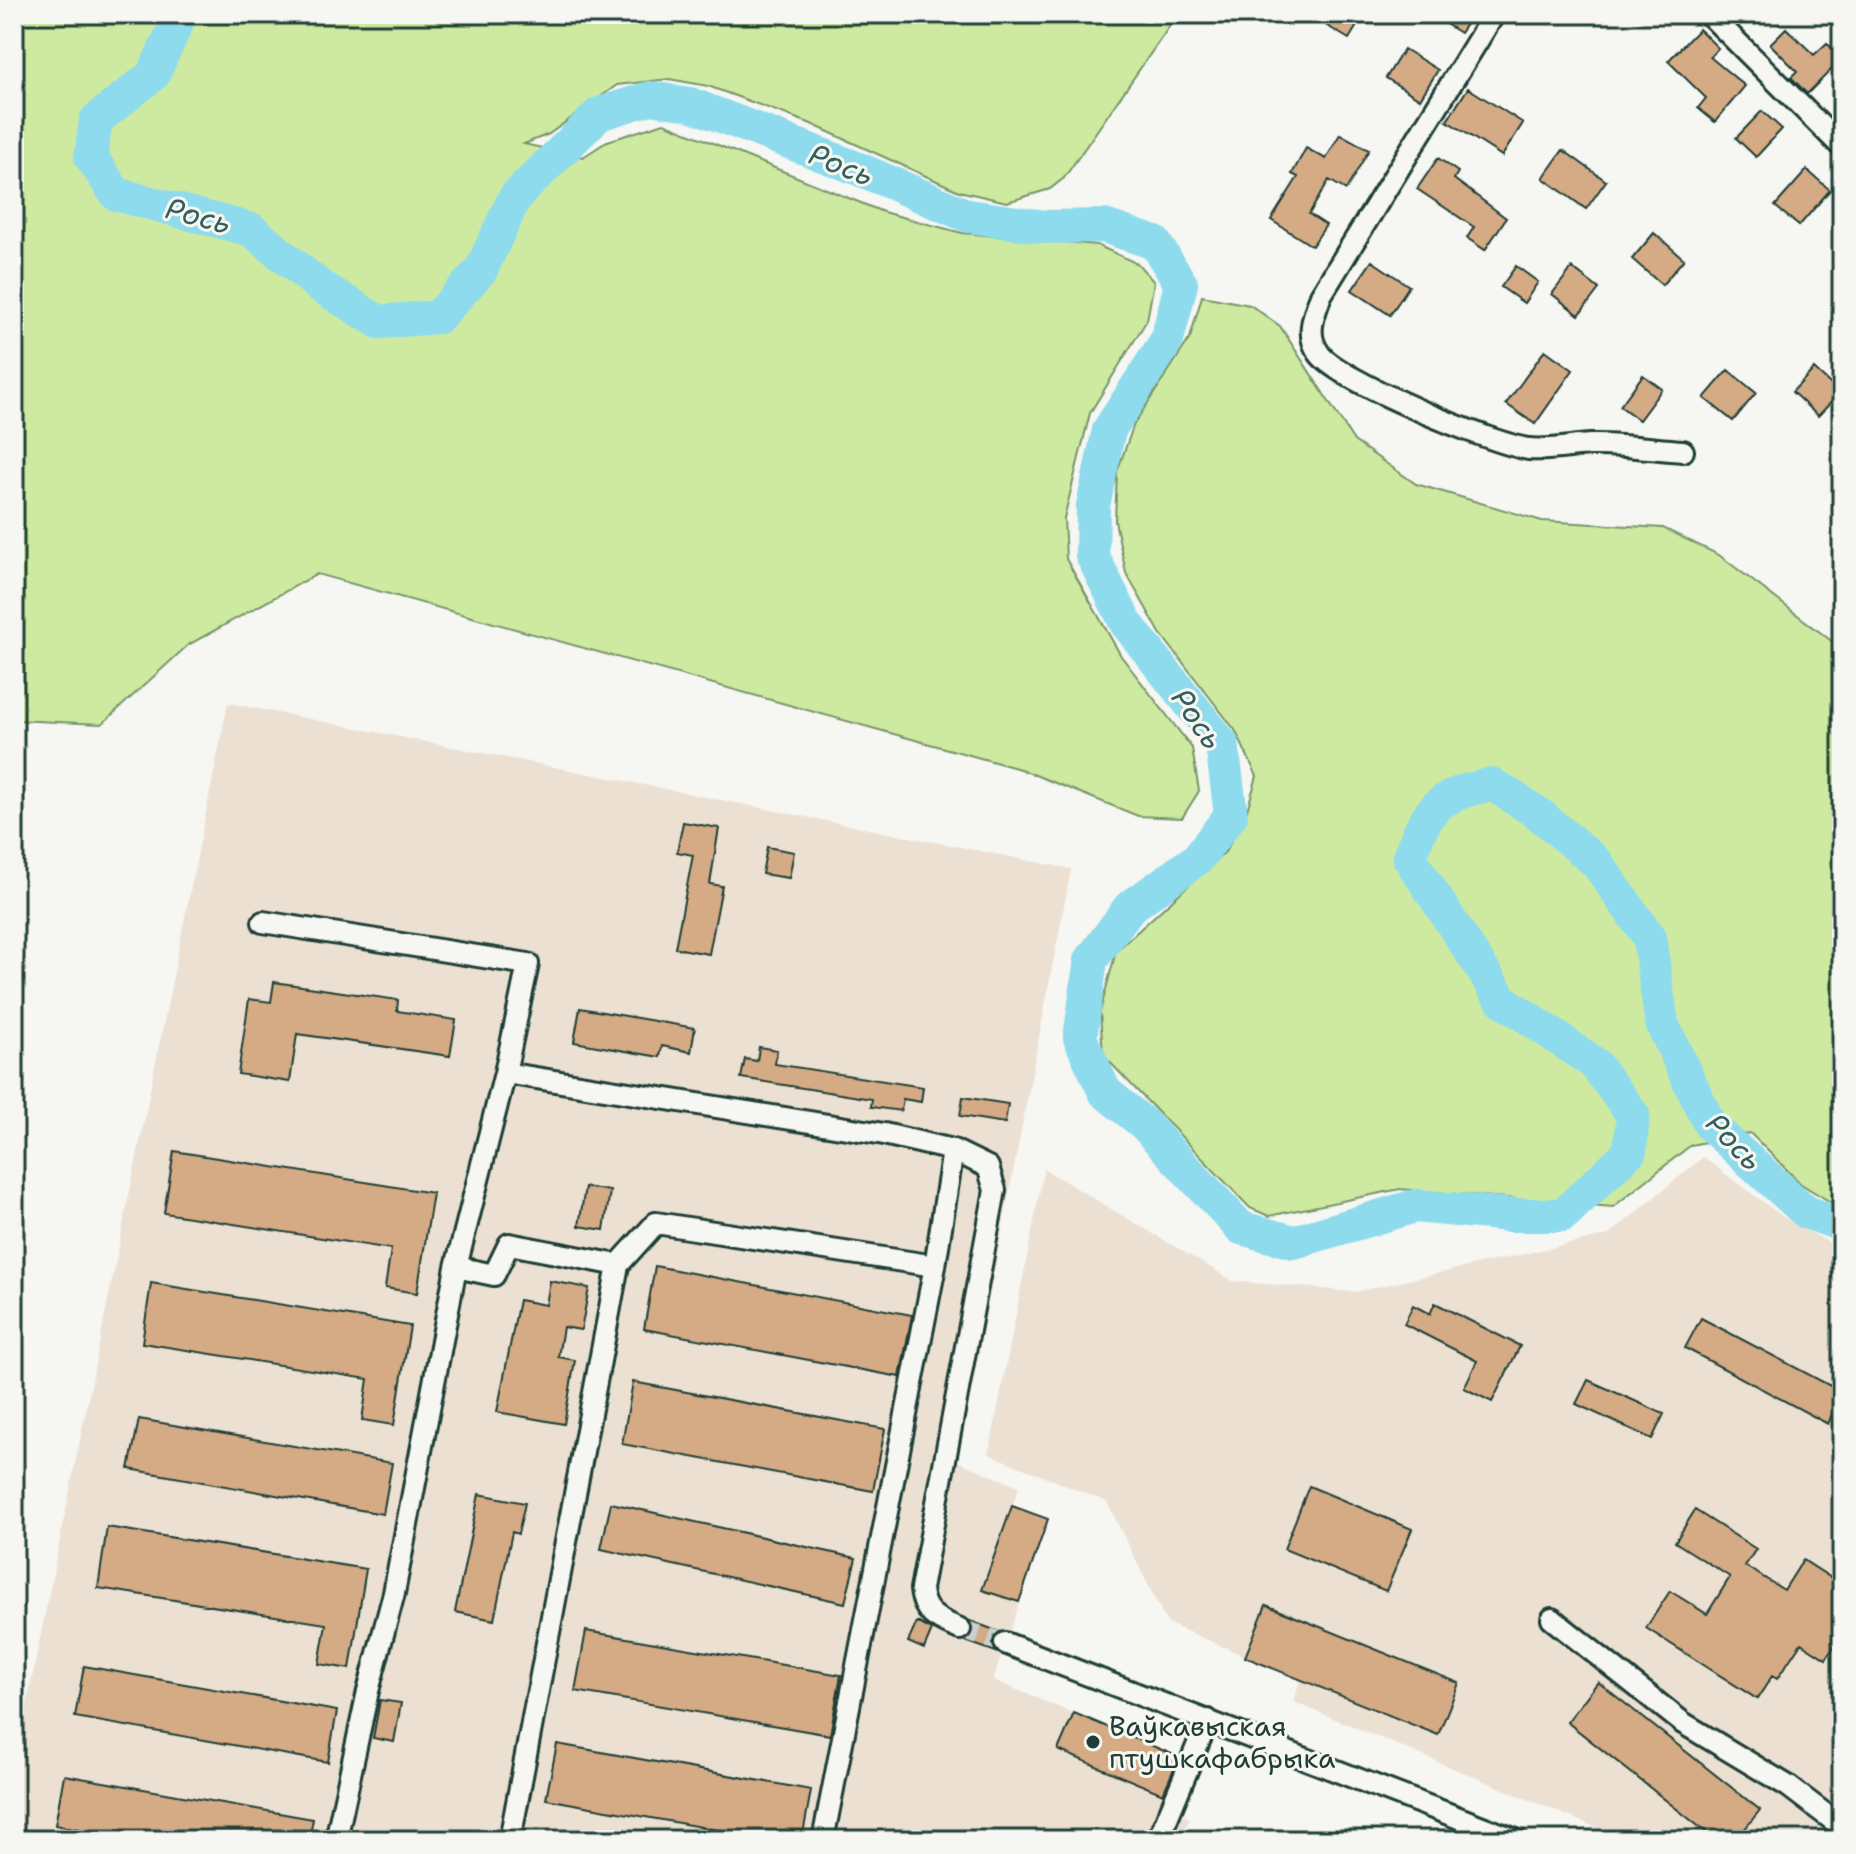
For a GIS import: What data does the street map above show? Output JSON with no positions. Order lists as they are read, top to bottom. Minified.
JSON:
{"water":["Рось"],"places":["Ваўкавыская птушкафабрыка"]}
